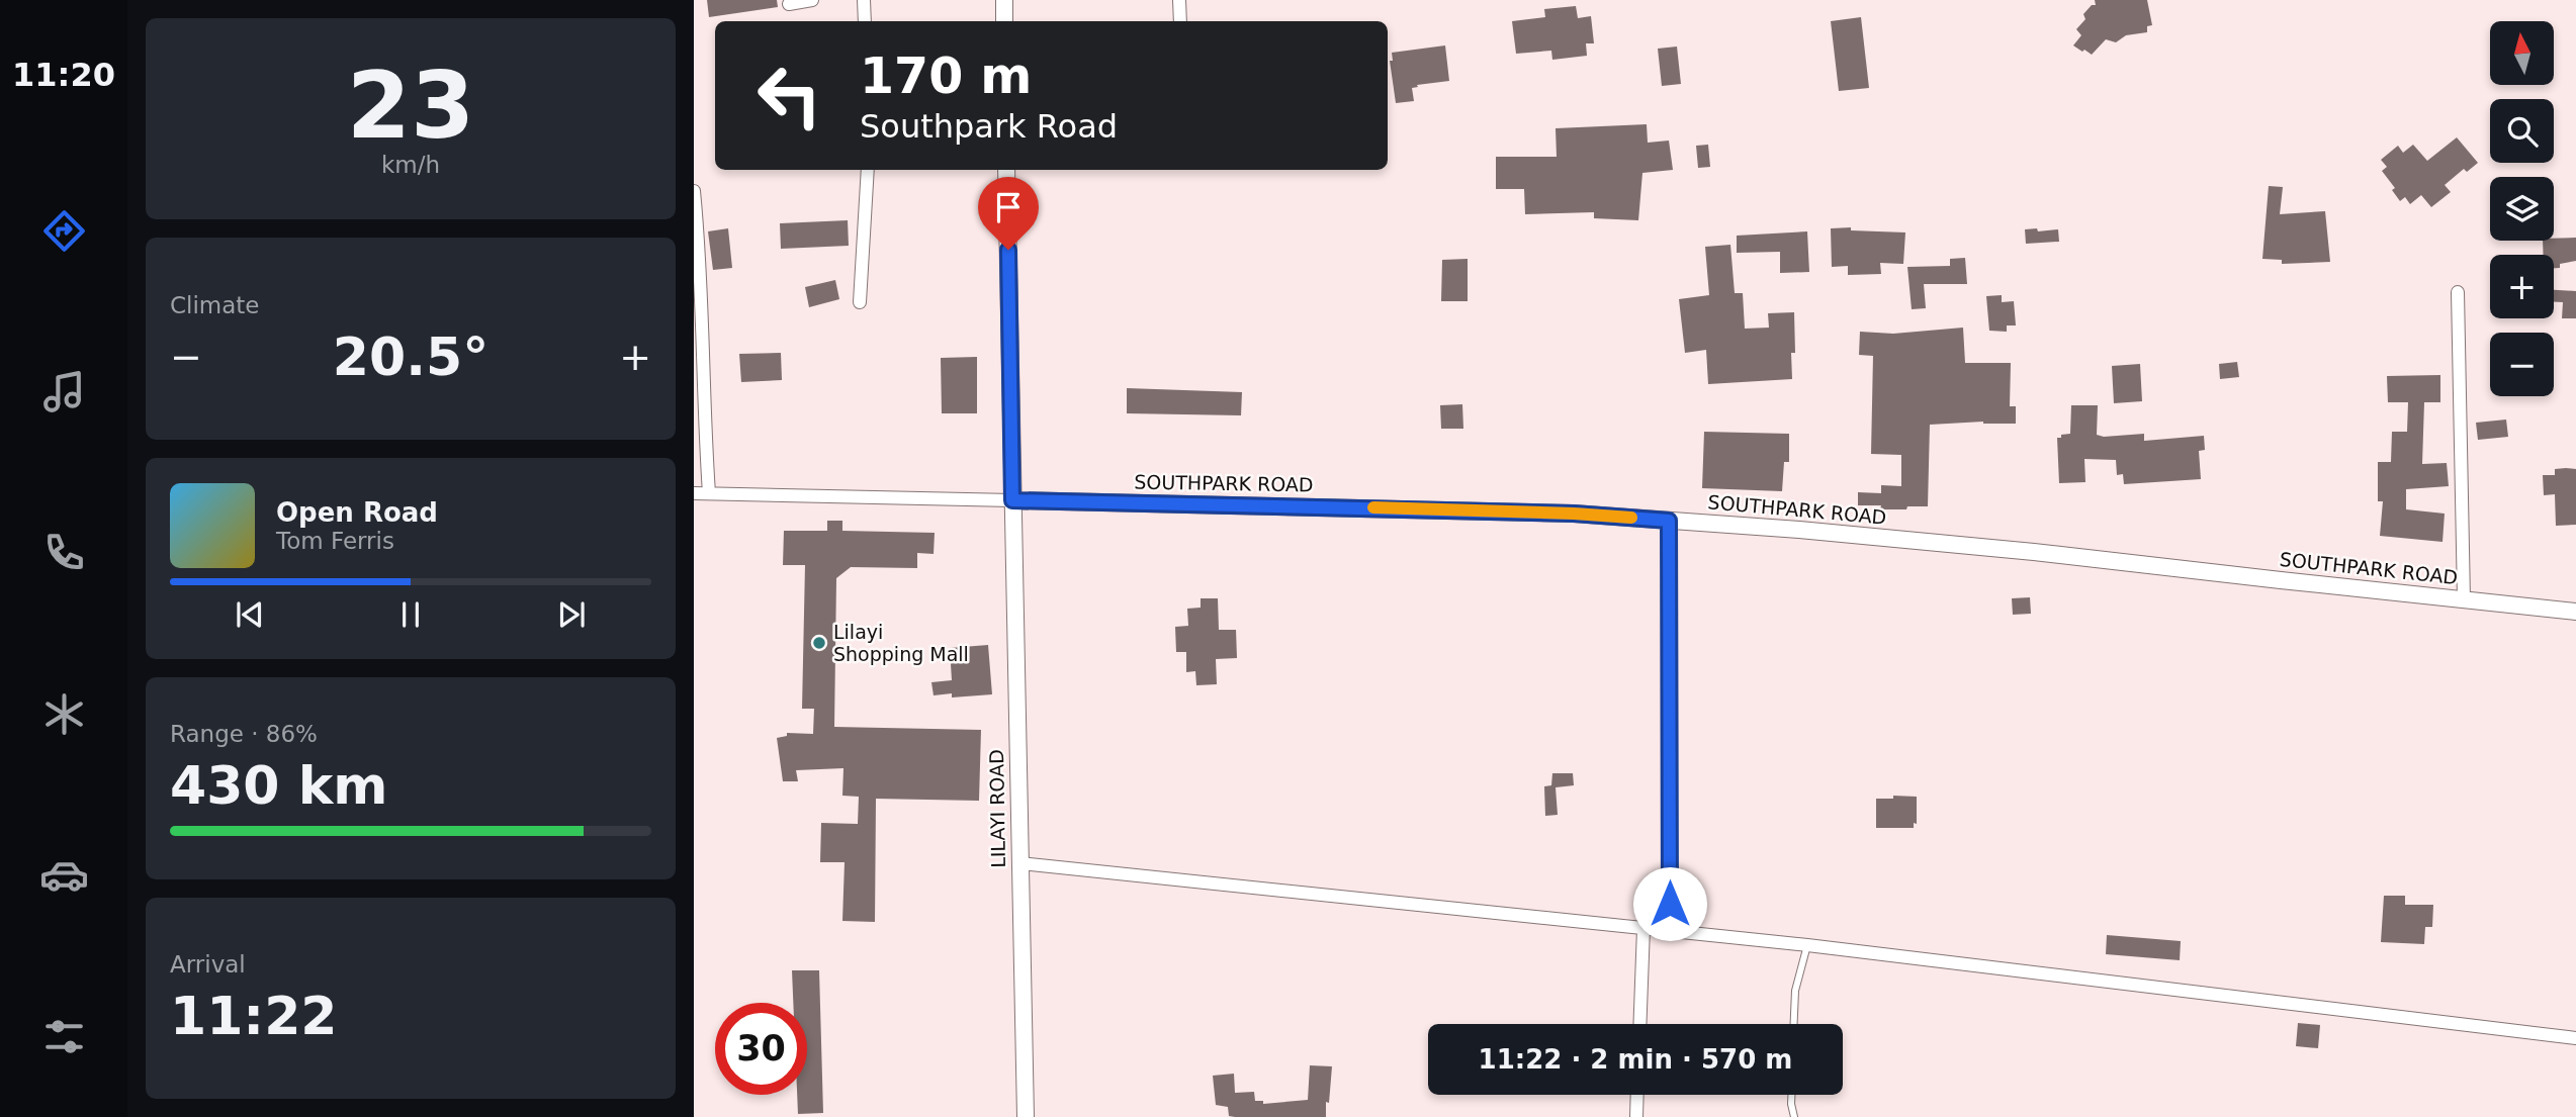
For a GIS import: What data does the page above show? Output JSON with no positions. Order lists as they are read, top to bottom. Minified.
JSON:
{"streets":{"street":["SOUTHPARK ROAD","LILAYI ROAD"]},"crossings":[["SOUTHPARK ROAD","LILAYI ROAD"]],"places":["Lilayi Shopping Mall"],"north":"top","page":{"tabs":"11:20","tile":[["23","km/h"],"Climate",["Range · 86%","430 km"],["Arrival","11:22"]],"map_buttons":["+","−"],"turn":["170 m","Southpark Road"],"heat":["−","20.5°","+"],"song":["Open Road","Tom Ferris"],"limit":"30","trip":"11:22 · 2 min · 570 m"}}
